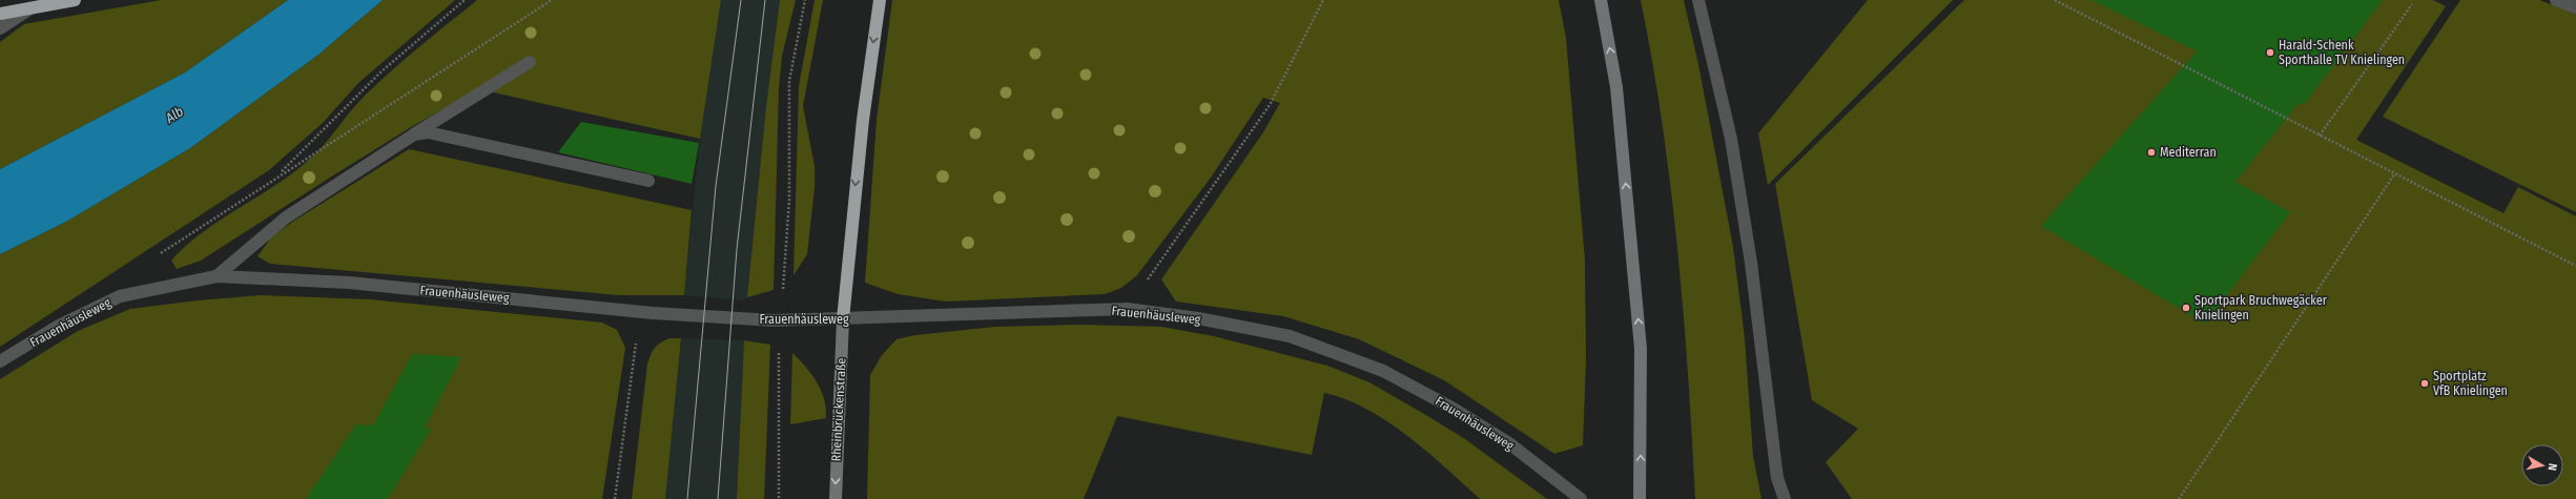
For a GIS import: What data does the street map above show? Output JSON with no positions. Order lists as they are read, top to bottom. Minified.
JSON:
{"streets":{"main road":["Rheinbrückenstraße"],"street":["Frauenhäusleweg"]},"crossings":[["Frauenhäusleweg","Rheinbrückenstraße"]],"one_way":["Rheinbrückenstraße"],"water":["Alb"],"places":["Harald-Schenk Sporthalle TV Knielingen","Mediterran","Sportpark Bruchwegäcker Knielingen","Sportplatz VfB Knielingen"],"north":"right"}
